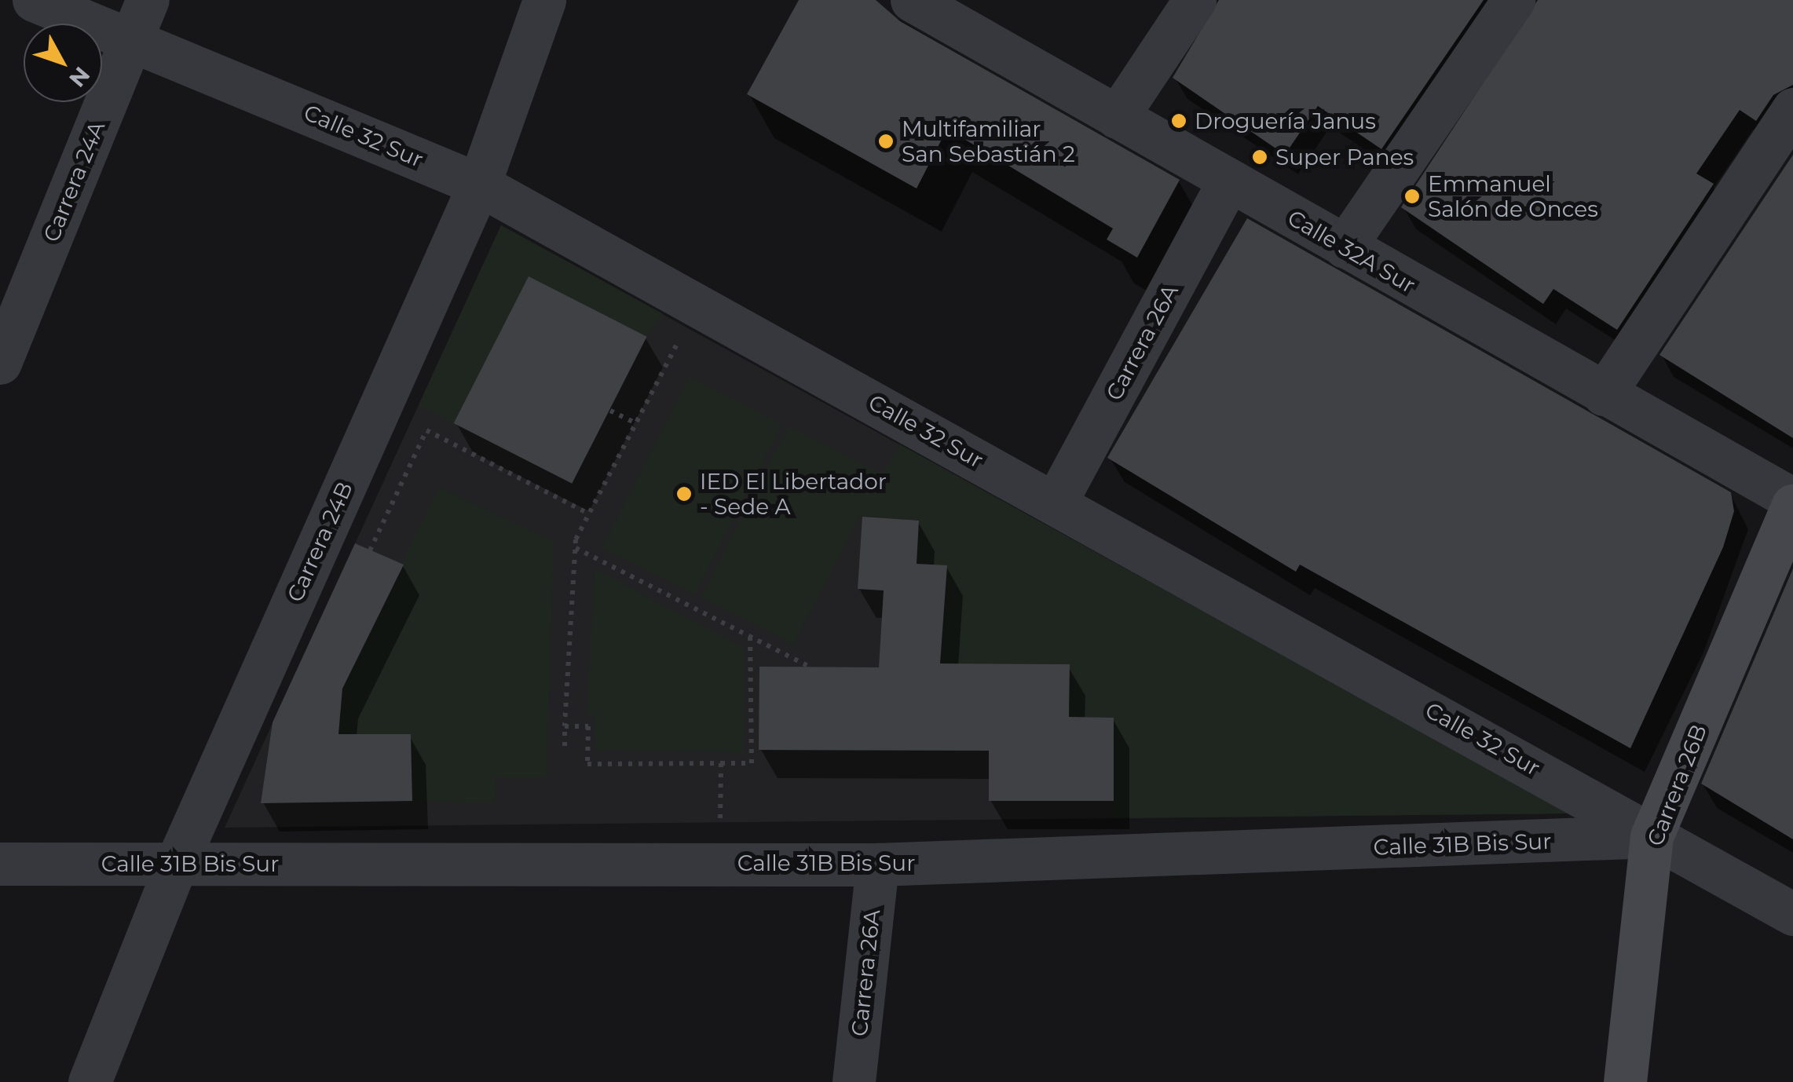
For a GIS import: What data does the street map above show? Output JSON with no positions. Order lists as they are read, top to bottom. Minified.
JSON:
{"streets":{"street":["Calle 32 Sur","Carrera 24A","Calle 32A Sur","Carrera 26A","Carrera 24B","Carrera 26B","Calle 31B Bis Sur"]},"crossings":[["Calle 32 Sur","Carrera 24A"],["Calle 32 Sur","Carrera 26A"],["Calle 32 Sur","Carrera 24B"],["Calle 32 Sur","Carrera 26B"],["Calle 32 Sur","Calle 31B Bis Sur"],["Calle 32A Sur","Carrera 26A"],["Carrera 26A","Calle 31B Bis Sur"],["Carrera 24B","Calle 31B Bis Sur"],["Carrera 26B","Calle 31B Bis Sur"]],"places":["Droguería Janus","Multifamiliar San Sebastián 2","Super Panes","Emmanuel Salón de Onces","IED El Libertador - Sede A"],"north":"bottom right"}
